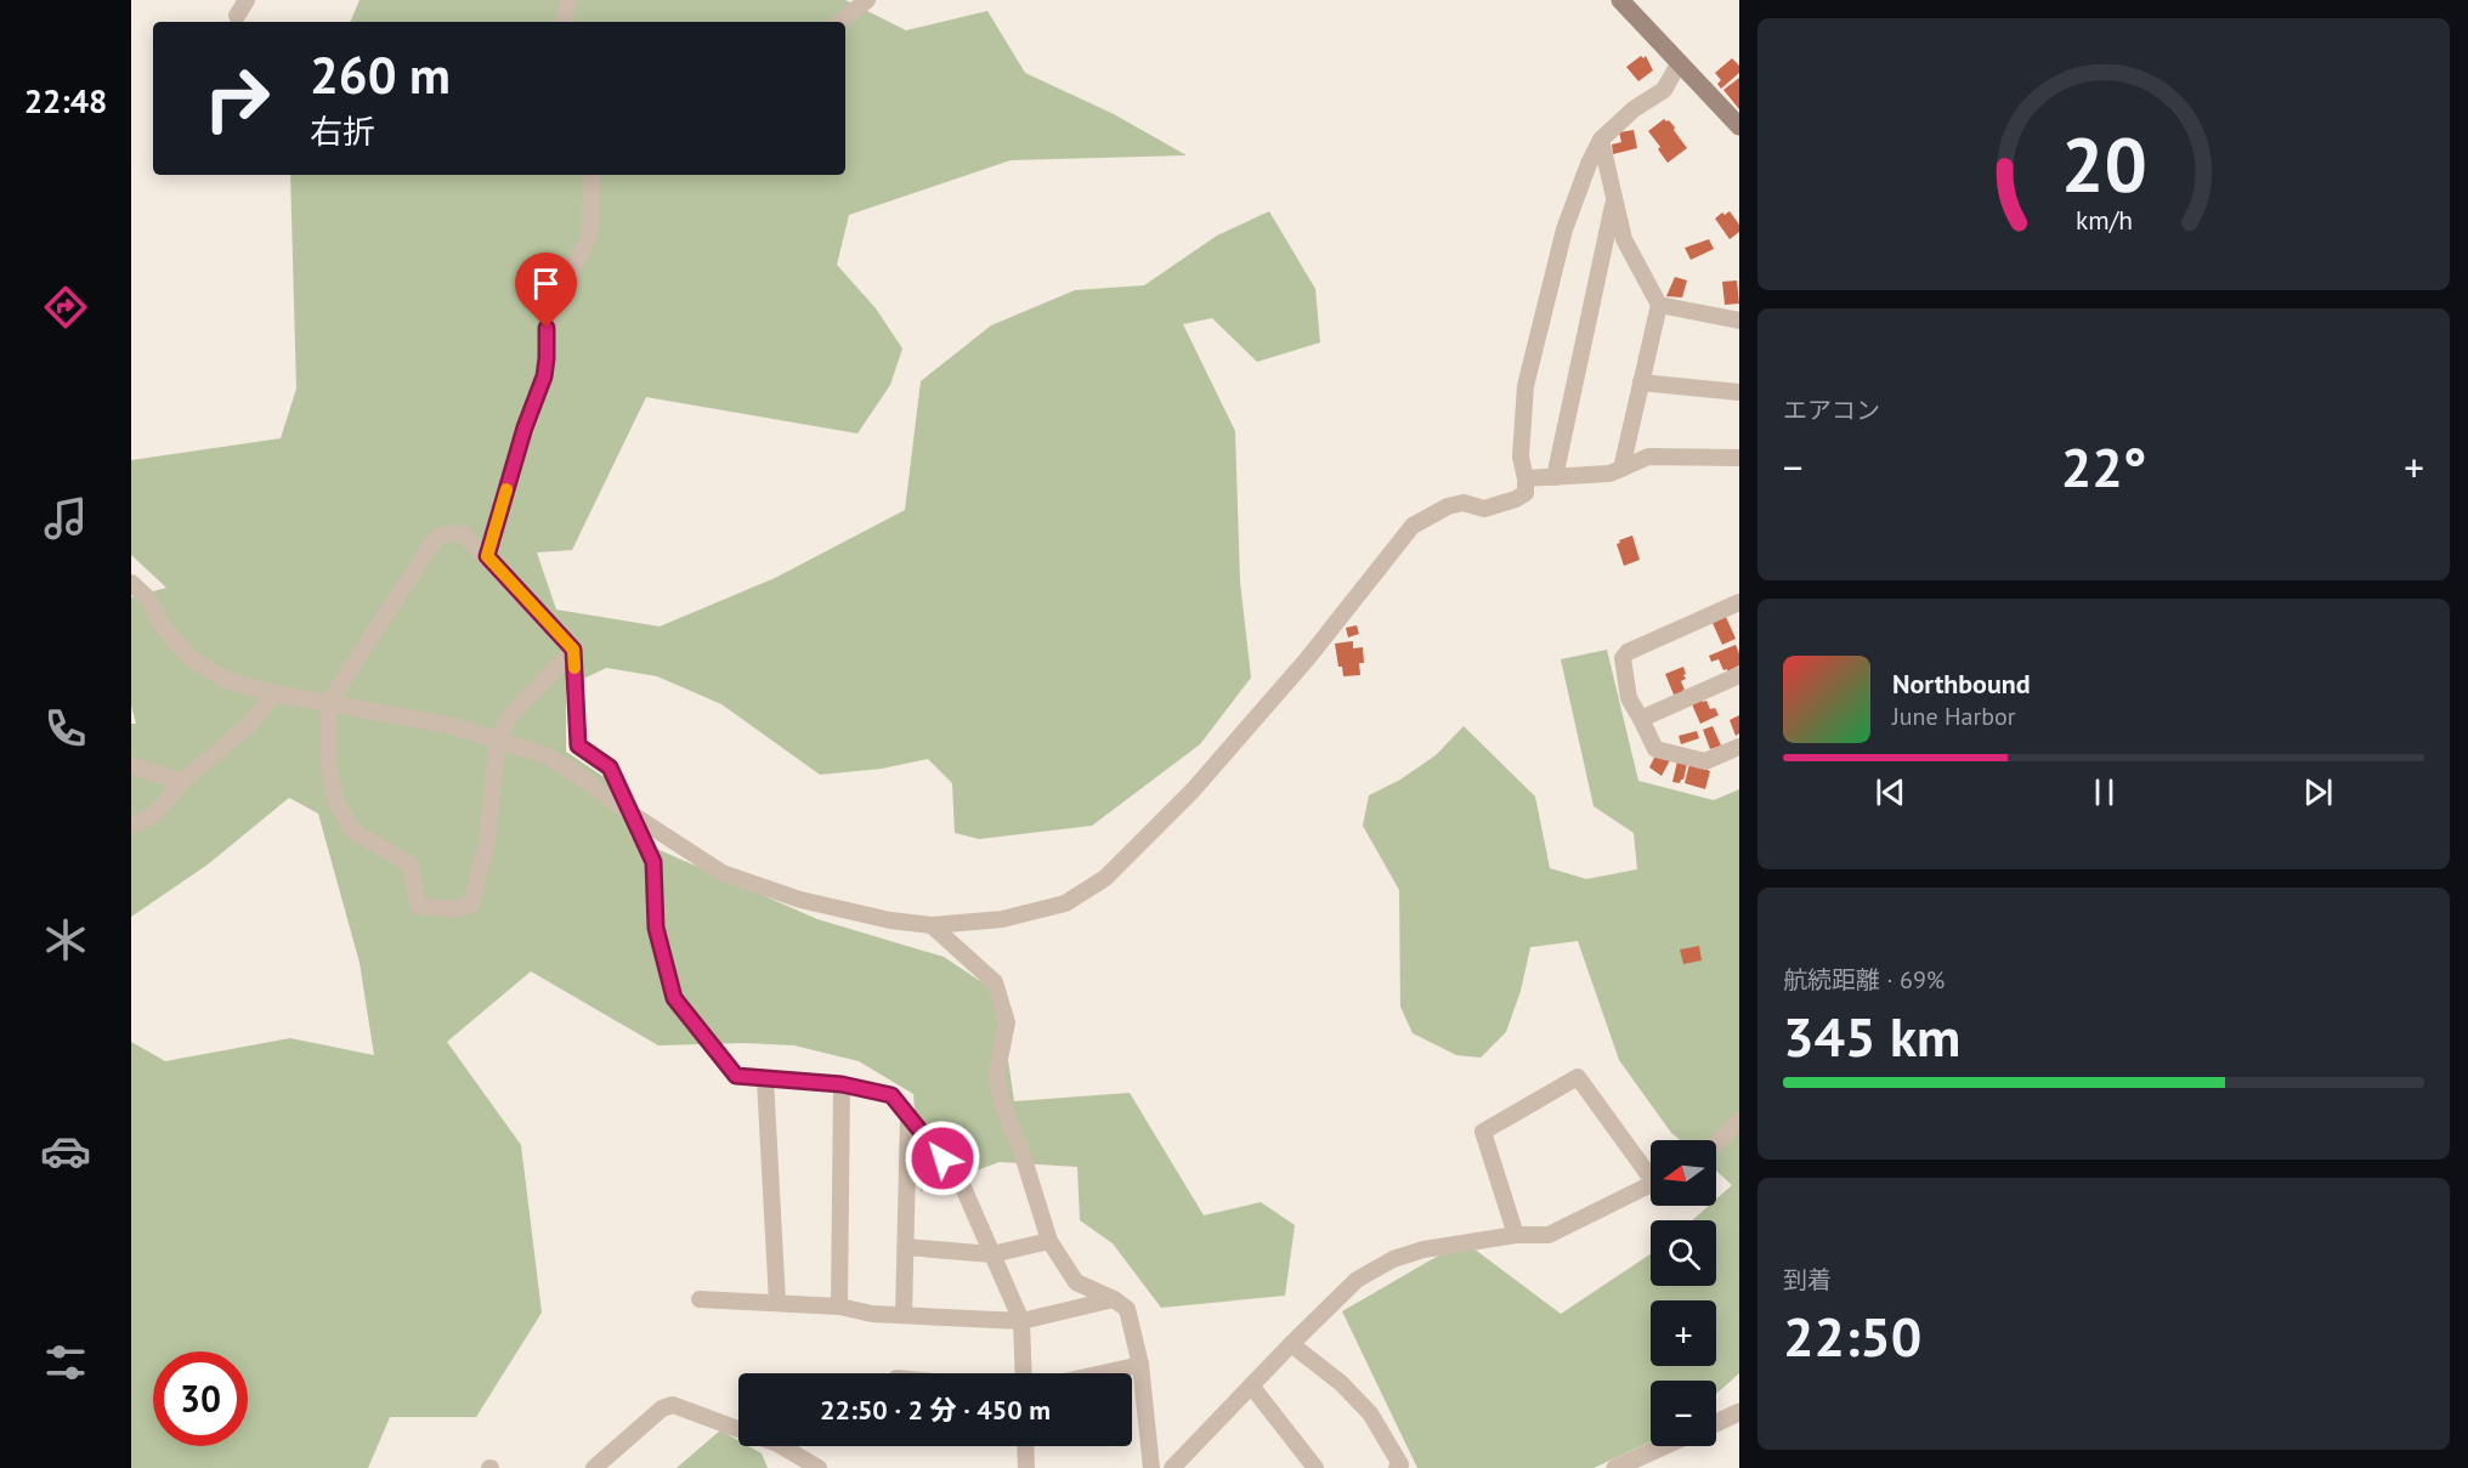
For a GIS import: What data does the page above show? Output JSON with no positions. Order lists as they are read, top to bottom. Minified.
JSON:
{"north":"left","page":{"tabs":"22:48","turn":["260 m","右折"],"tile":["エアコン",["航続距離 · 69%","345 km"],["到着","22:50"]],"heat":["−","22°","+"],"song":["Northbound","June Harbor"],"map_buttons":["+","−"],"limit":"30","trip":"22:50 · 2 分 · 450 m","gauge":["20","km/h"]}}
